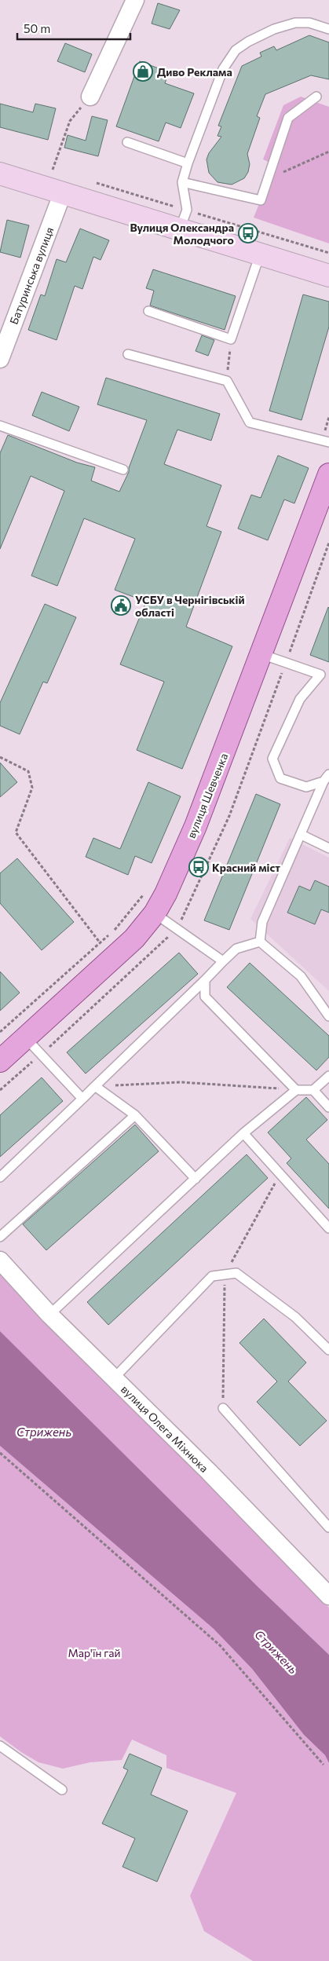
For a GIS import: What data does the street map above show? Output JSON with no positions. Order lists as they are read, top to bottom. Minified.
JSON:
{"streets":{"main road":["вулиця Шевченка"],"street":["Батуринська вулиця","вулиця Олега Міхнюка"]},"water":["Стрижень"],"parks":["Мар'їн гай"],"places":{"shop":["Диво Реклама"],"bus stop":["Вулиця Олександра Молодчого","Красний міст"],"public building":["УСБУ в Чернігівській області"]},"scale_bar":"50 m"}
